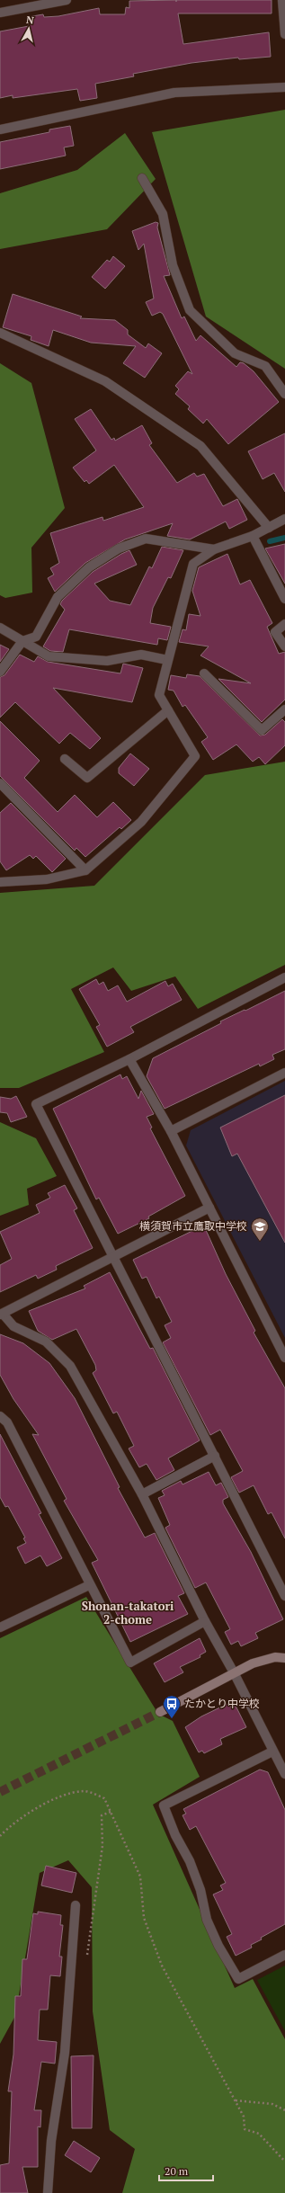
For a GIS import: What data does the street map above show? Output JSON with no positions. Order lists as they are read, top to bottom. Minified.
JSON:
{"districts":["Shonan-takatori 2-chome"],"places":{"school or university":["横須賀市立鷹取中学校"],"bus stop":["たかとり中学校"]},"scale_bar":"20 m","north":"top"}
